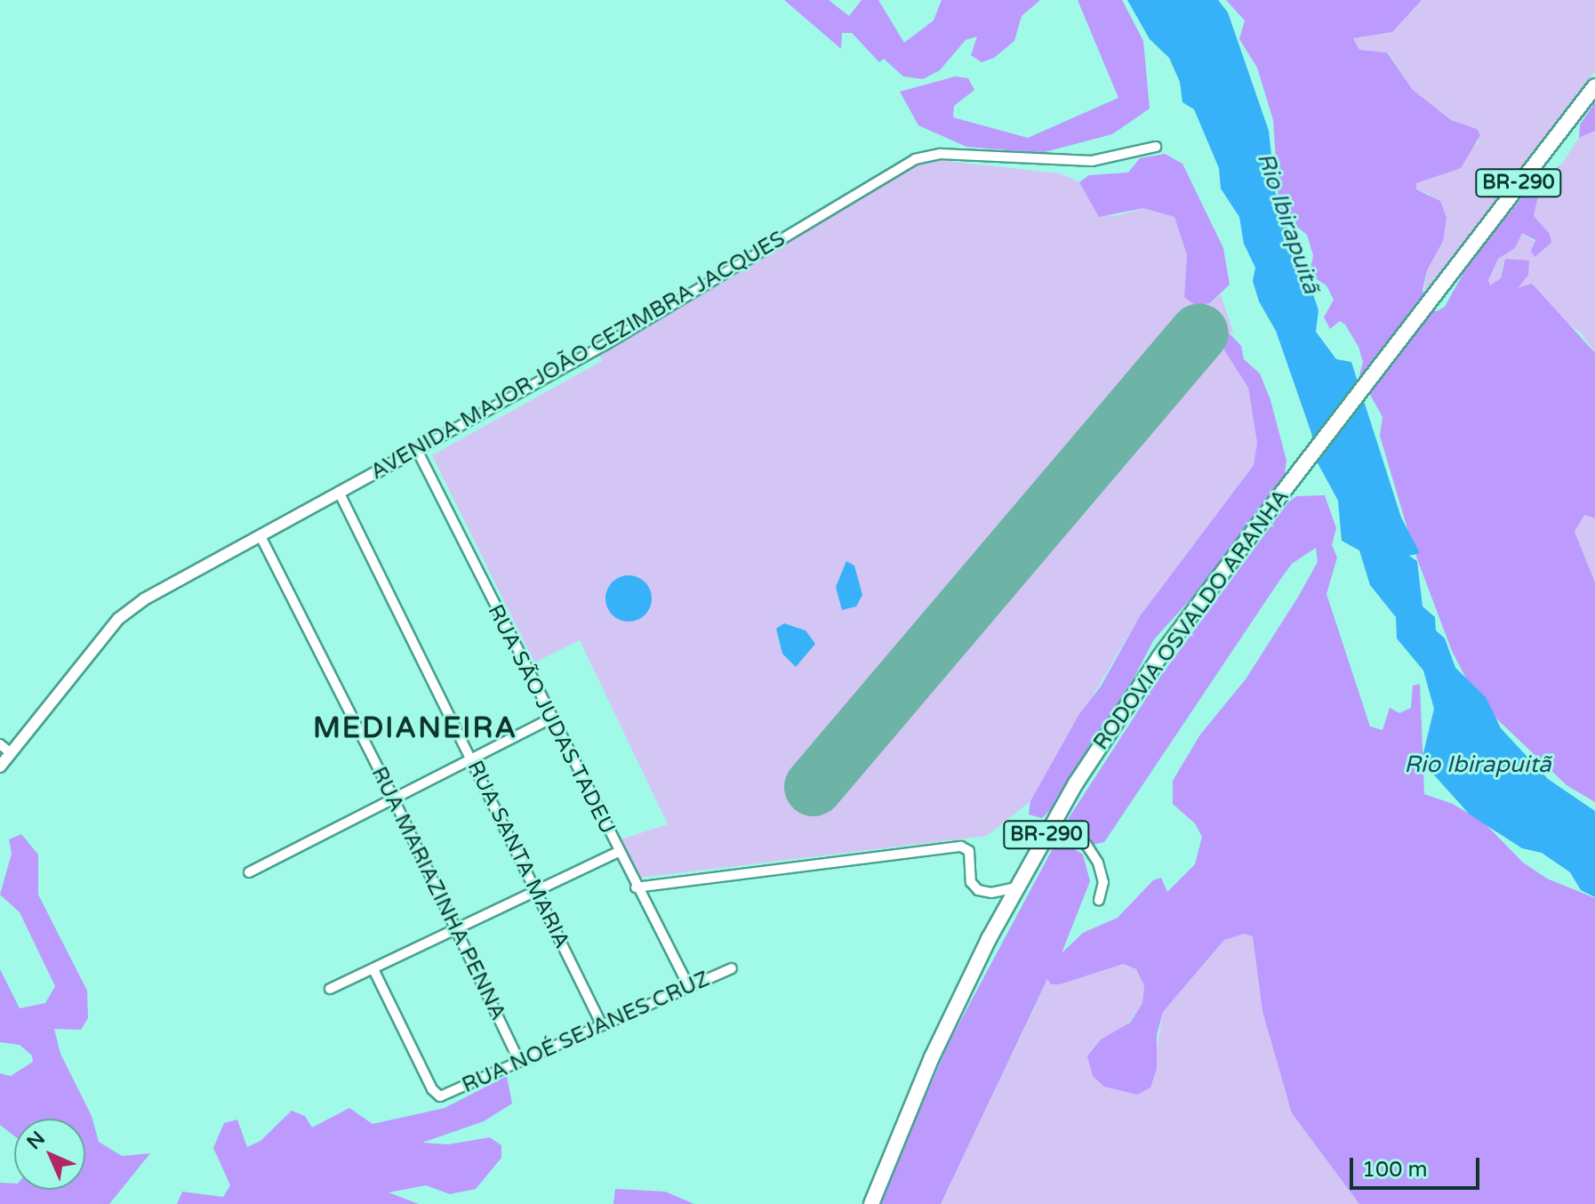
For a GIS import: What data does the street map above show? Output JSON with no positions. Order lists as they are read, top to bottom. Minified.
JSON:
{"streets":{"highway":["BR-290","RODOVIA OSVALDO ARANHA"],"street":["AVENIDA MAJOR JOÃO CEZIMBRA JACQUES","RUA SÃO JUDAS TADEU","RUA SANTA MARIA","RUA MARIAZINHA PENNA","RUA NOÉ SEJANES CRUZ"]},"crossings":[["AVENIDA MAJOR JOÃO CEZIMBRA JACQUES","RUA SÃO JUDAS TADEU"],["AVENIDA MAJOR JOÃO CEZIMBRA JACQUES","RUA SANTA MARIA"],["AVENIDA MAJOR JOÃO CEZIMBRA JACQUES","RUA MARIAZINHA PENNA"],["RUA SÃO JUDAS TADEU","RUA NOÉ SEJANES CRUZ"],["RUA SANTA MARIA","RUA NOÉ SEJANES CRUZ"],["RUA MARIAZINHA PENNA","RUA NOÉ SEJANES CRUZ"]],"districts":["MEDIANEIRA"],"water":["Rio Ibirapuitã"],"scale_bar":"100 m","north":"top left"}
